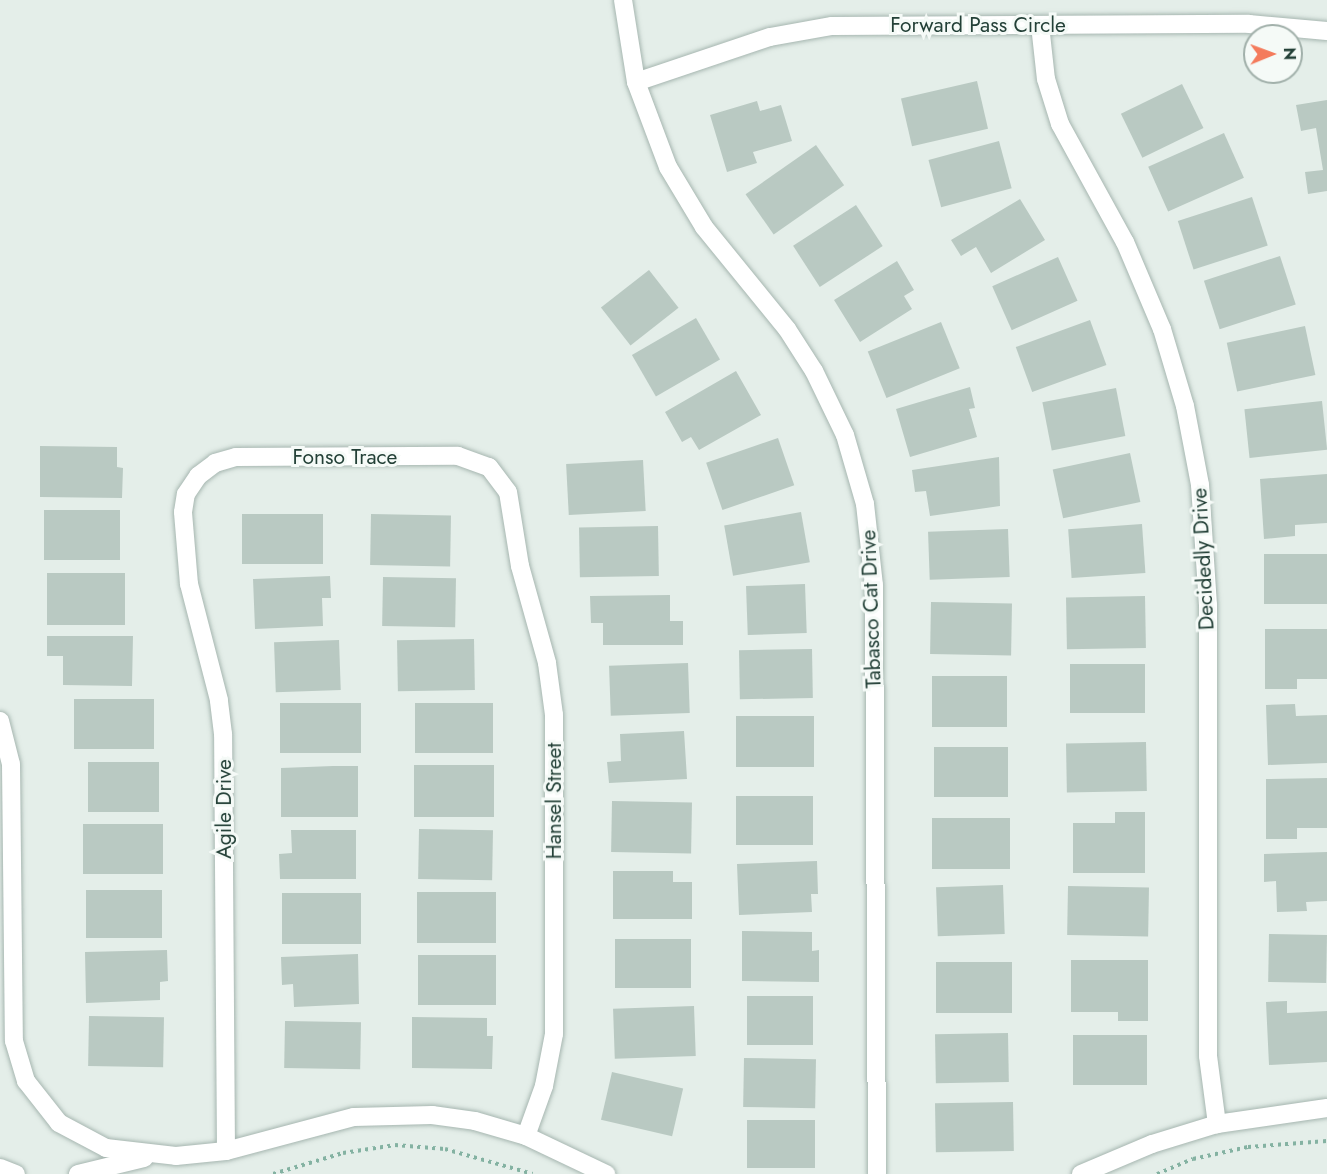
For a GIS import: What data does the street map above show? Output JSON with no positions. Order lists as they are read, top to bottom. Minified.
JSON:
{"streets":{"street":["Forward Pass Circle","Fonso Trace","Decidedly Drive","Tabasco Cat Drive","Hansel Street","Agile Drive"]},"crossings":[["Forward Pass Circle","Decidedly Drive"],["Forward Pass Circle","Tabasco Cat Drive"],["Fonso Trace","Hansel Street"],["Fonso Trace","Agile Drive"]],"north":"right"}
